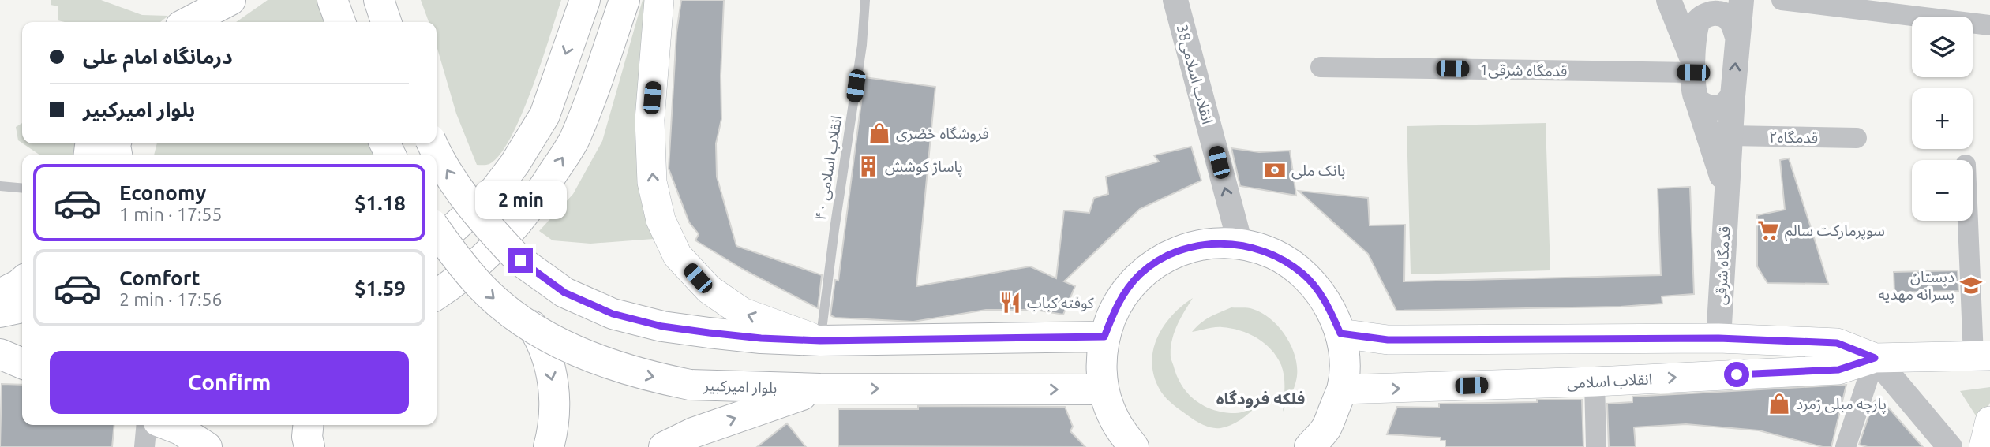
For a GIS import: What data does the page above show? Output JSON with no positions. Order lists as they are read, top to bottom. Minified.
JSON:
{"streets":{"main road":["انقلاب اسلامی","بلوار امیرکبیر"],"street":["1قدمگاه شرقی","38انقلاب اسلامی","قدمگاه۲","قدمگاه شرقی"],"lane":["انقلاب اسلامی ۴۰"]},"crossings":[["1قدمگاه شرقی","قدمگاه شرقی"],["قدمگاه۲","قدمگاه شرقی"],["قدمگاه شرقی","انقلاب اسلامی"]],"one_way":["38انقلاب اسلامی"],"districts":["فلکه فرودگاه"],"places":{"shop":["فروشگاه خضری","پارچه مبلی زمرد"],"building":["پاساژ کوشش"],"bank":["بانک ملی"],"supermarket":["سوپرمارکت سالم"],"school or university":["دبستان پسرانه مهدیه"],"restaurant":["کوفته کباب"]},"page":{"map_buttons":["+","−"],"banner":["درمانگاه امام علی","بلوار امیرکبیر"],"list":[{"name":"Economy","note":"1 min · 17:55","value":"$1.18"},{"name":"Comfort","note":"2 min · 17:56","value":"$1.59"}],"bubble":"2 min","buttons":"Confirm"}}
